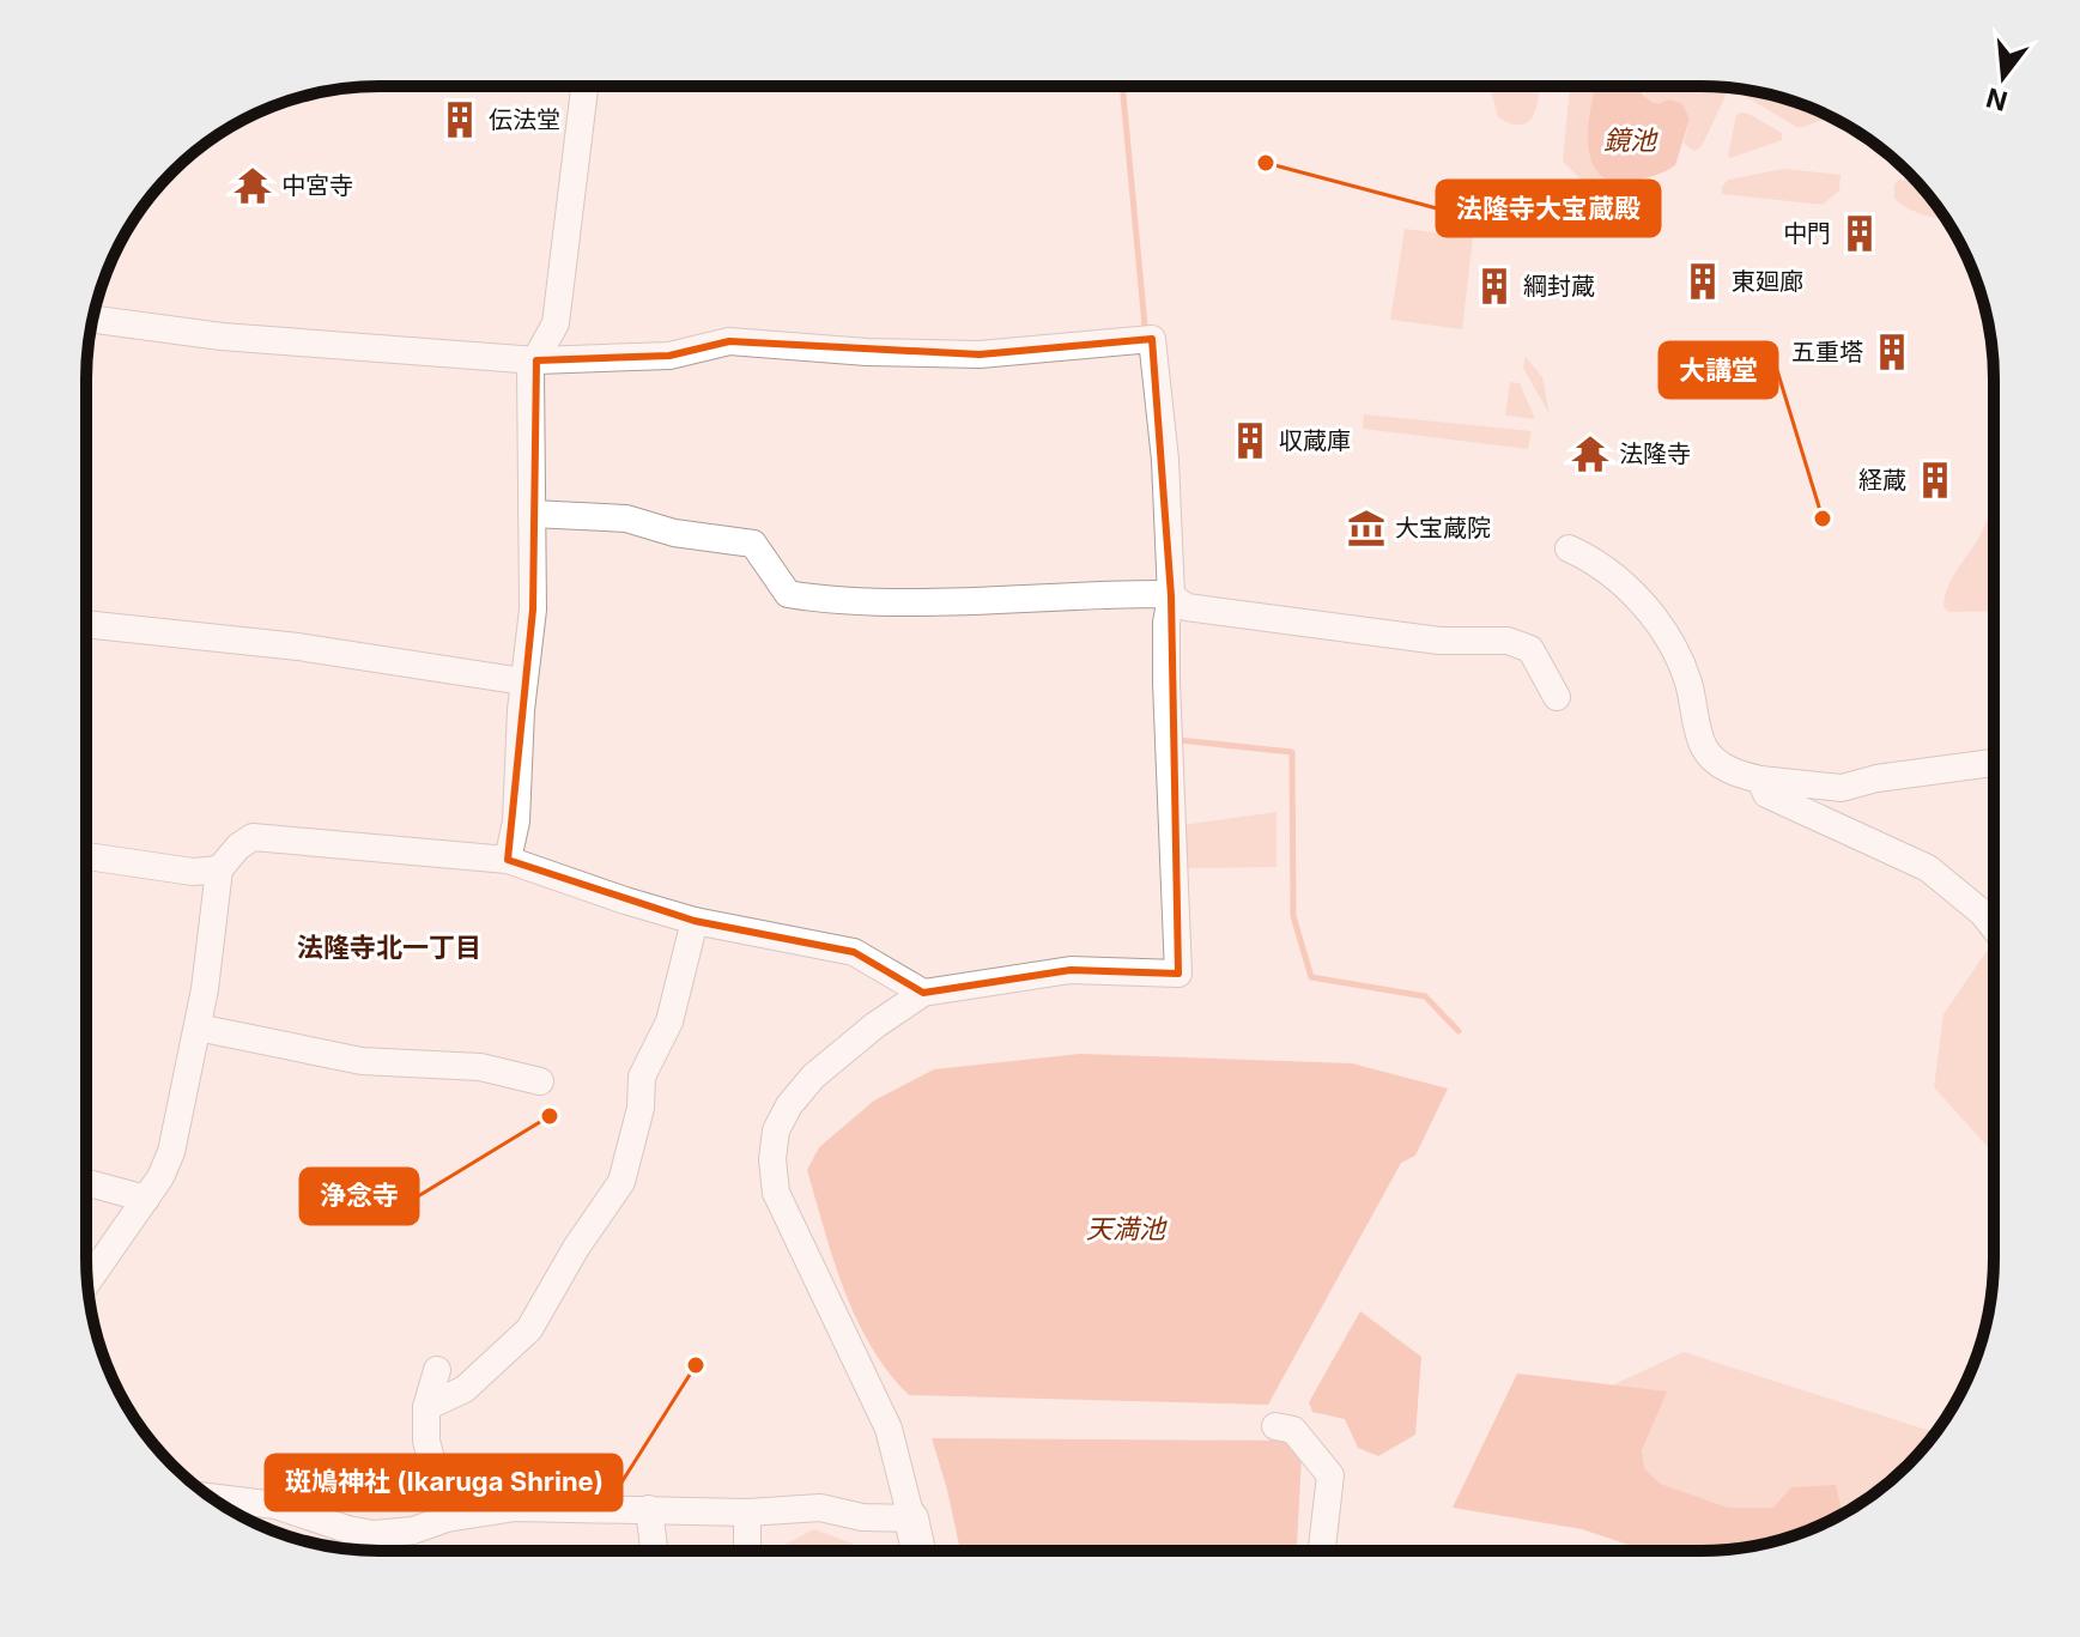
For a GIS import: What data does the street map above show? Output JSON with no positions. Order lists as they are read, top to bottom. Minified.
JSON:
{"districts":["法隆寺北一丁目"],"water":["鏡池","天満池"],"places":{"building":["伝法堂","中門","東廻廊","綱封蔵","五重塔","収蔵庫","経蔵"],"other":["法隆寺大宝蔵殿","大講堂","浄念寺","斑鳩神社 (Ikaruga Shrine)"],"temple":["中宮寺","法隆寺"],"museum":["大宝蔵院"]},"north":"bottom"}
